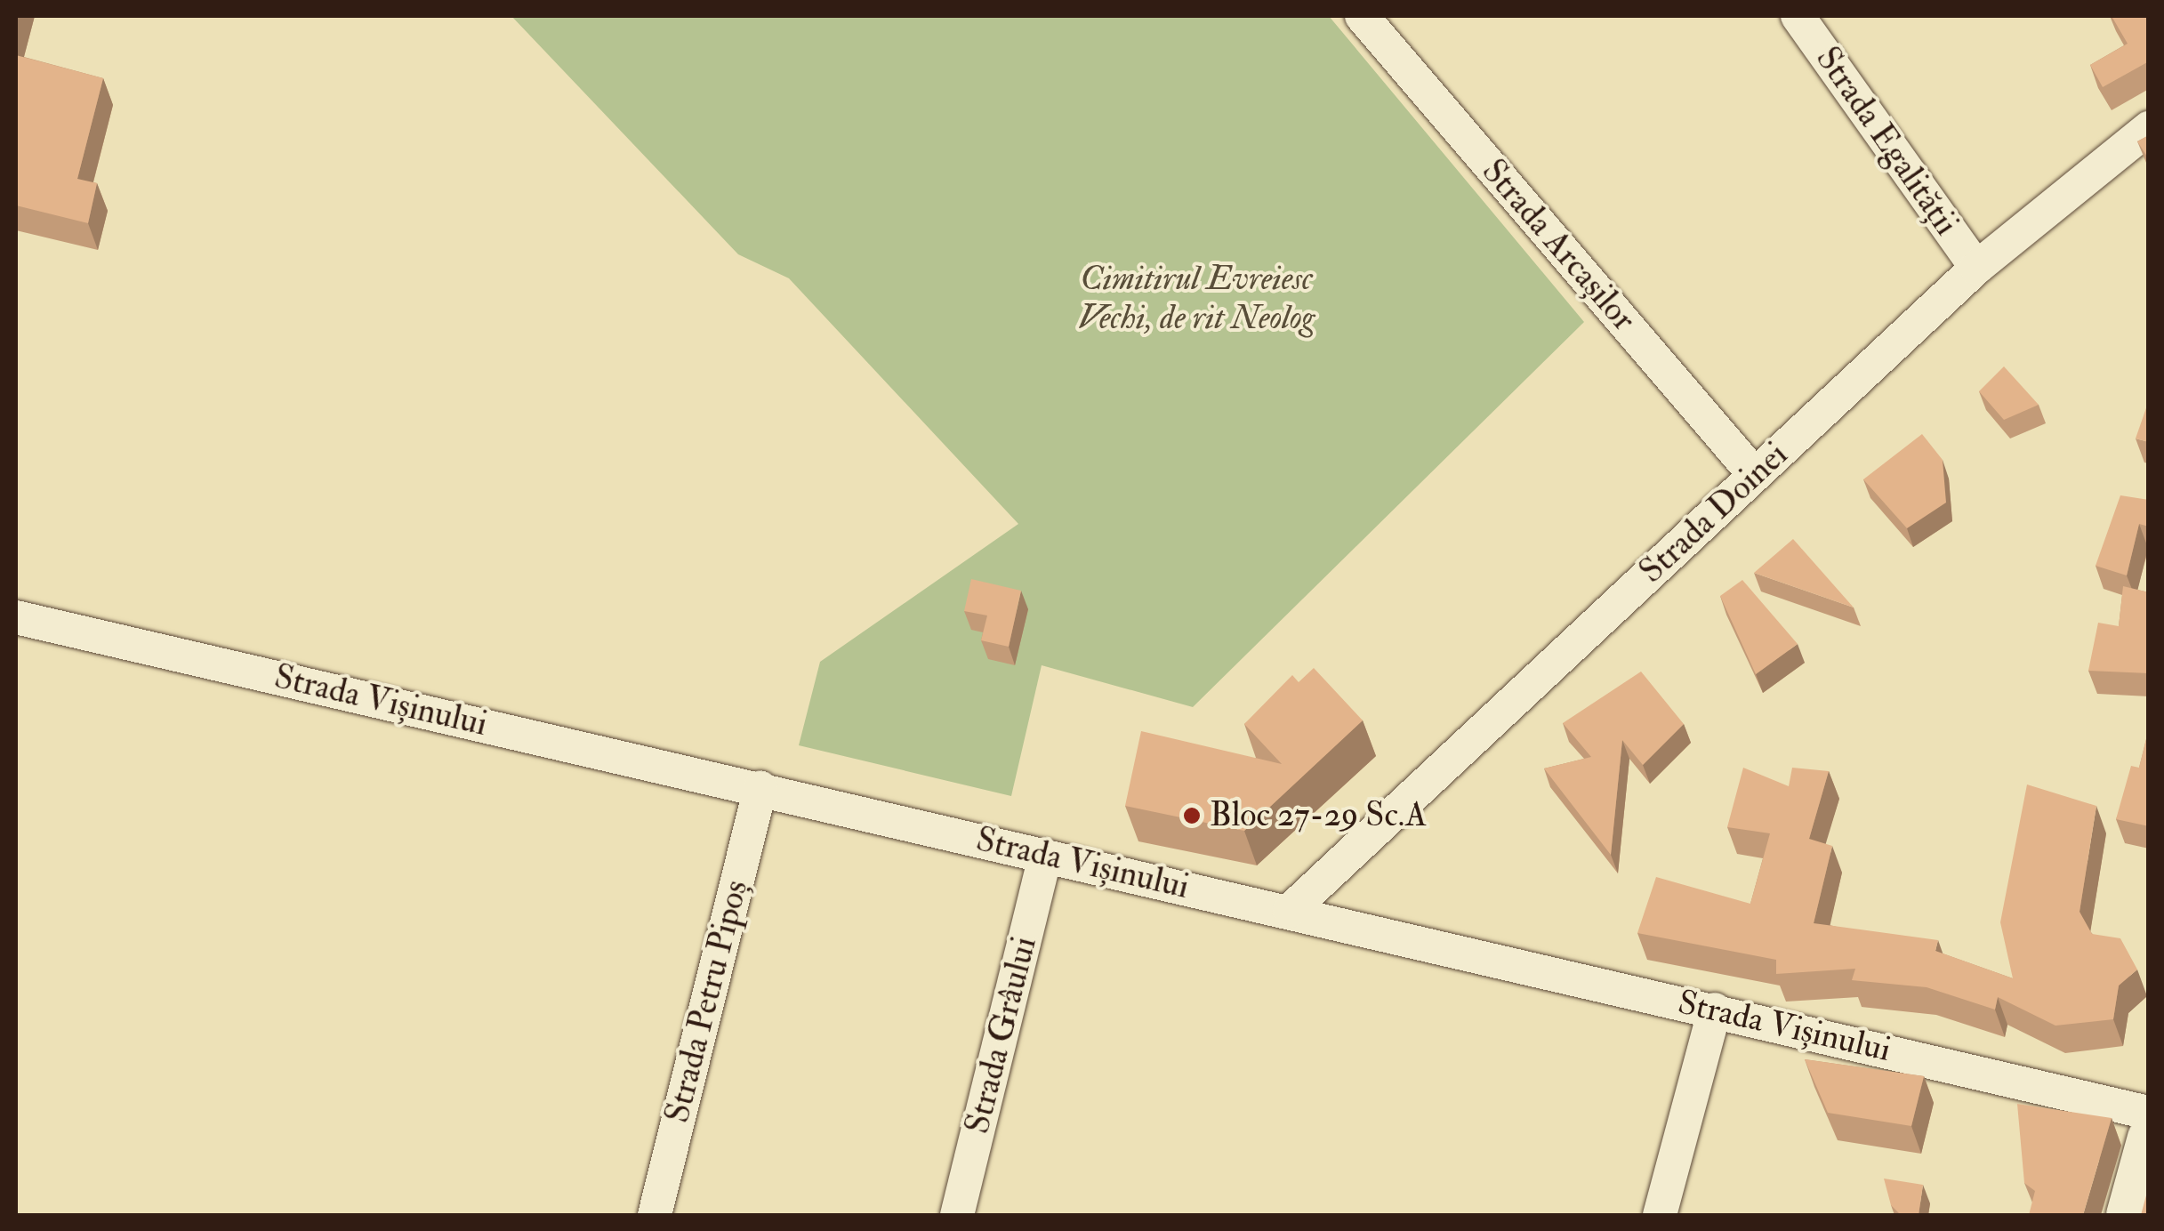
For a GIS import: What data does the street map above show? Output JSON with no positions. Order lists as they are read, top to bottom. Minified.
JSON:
{"streets":{"street":["Strada Egalității","Strada Arcașilor","Strada Doinei","Strada Vișinului","Strada Petru Pipoș","Strada Grâului"]},"crossings":[["Strada Egalității","Strada Doinei"],["Strada Arcașilor","Strada Doinei"],["Strada Doinei","Strada Vișinului"],["Strada Vișinului","Strada Petru Pipoș"],["Strada Vișinului","Strada Grâului"]],"parks":["Cimitirul Evreiesc Vechi, de rit Neolog"],"places":["Bloc 27-29 Sc.A"]}
